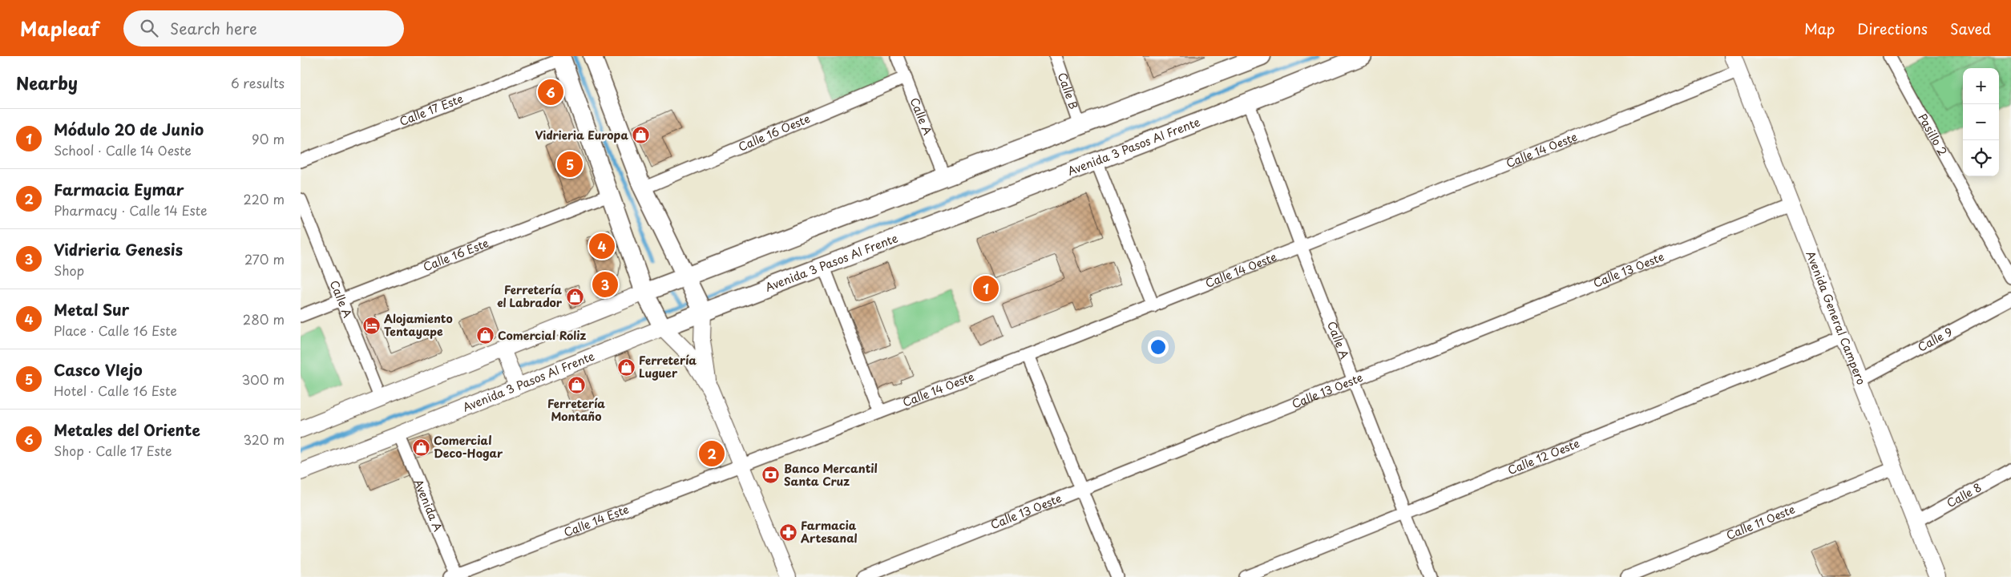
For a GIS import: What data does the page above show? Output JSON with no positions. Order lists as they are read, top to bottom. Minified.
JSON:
{"streets":{"main road":["Avenida 3 Pasos Al Frente"],"street":["Calle B","Calle 17 Este","Calle A","Calle 16 Oeste","Pasillo 2","Calle 14 Oeste","Calle 16 Este","Calle 13 Oeste","Avenida General Campero","Calle 9","Calle 12 Oeste","Calle 8","Avenida A","Calle 14 Este","Calle 11 Oeste"]},"crossings":[["Calle A","Calle 16 Oeste"],["Calle A","Avenida 3 Pasos Al Frente"],["Calle A","Calle 14 Oeste"],["Calle A","Calle 16 Este"],["Calle A","Calle 13 Oeste"],["Calle A","Calle 12 Oeste"],["Avenida 3 Pasos Al Frente","Avenida A"],["Calle 14 Oeste","Avenida General Campero"],["Calle 14 Oeste","Calle 14 Este"],["Calle 13 Oeste","Avenida General Campero"],["Avenida General Campero","Calle 9"],["Avenida General Campero","Calle 12 Oeste"],["Avenida General Campero","Calle 8"],["Avenida General Campero","Calle 11 Oeste"],["Avenida A","Calle 14 Este"]],"places":{"shop":["Vidrieria Europa","Ferretería el Labrador","Comercial Roliz","Ferretería Luguer","Ferretería Montaño","Comercial Deco-Hogar"],"hotel":["Alojamiento Tentayape"],"bank":["Banco Mercantil Santa Cruz"],"pharmacy":["Farmacia Artesanal"]},"page":{"header":"Mapleaf","search":"Search here","nav":["Map","Directions","Saved"],"heading":["Nearby","6 results"],"map_buttons":["+","−"],"pins":["6","5","4","3","1","2"],"list":[{"mark":"1","name":"Módulo 20 de Junio","note":"School · Calle 14 Oeste","value":"90 m"},{"mark":"2","name":"Farmacia Eymar","note":"Pharmacy · Calle 14 Este","value":"220 m"},{"mark":"3","name":"Vidrieria Genesis","note":"Shop","value":"270 m"},{"mark":"4","name":"Metal Sur","note":"Place · Calle 16 Este","value":"280 m"},{"mark":"5","name":"Casco VIejo","note":"Hotel · Calle 16 Este","value":"300 m"},{"mark":"6","name":"Metales del Oriente","note":"Shop · Calle 17 Este","value":"320 m"}]}}
